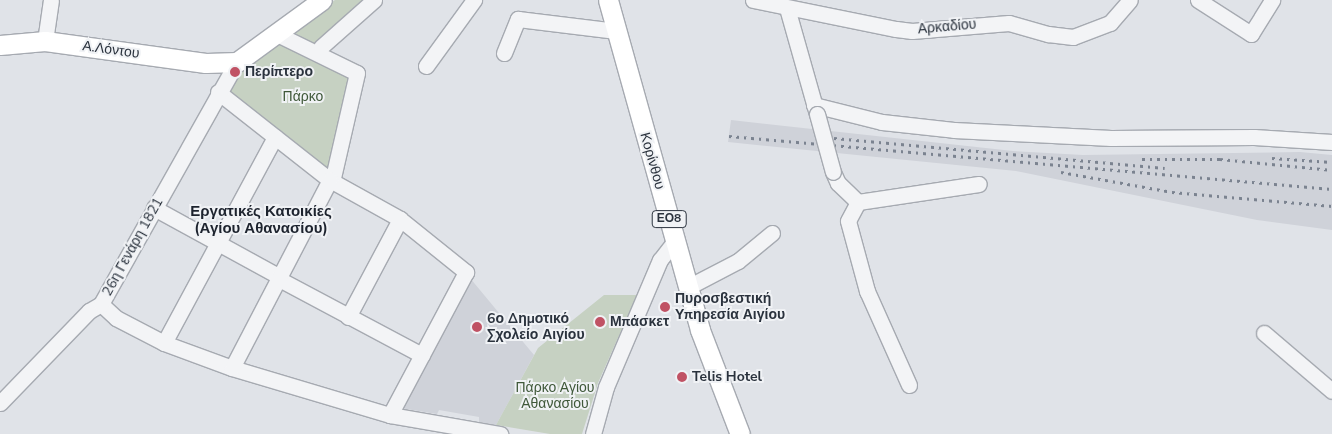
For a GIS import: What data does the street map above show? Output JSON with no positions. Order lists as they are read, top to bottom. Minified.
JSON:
{"streets":{"main road":["Α.Λόντου","Κορίνθου","ΕΟ8"],"street":["Αρκαδίου","26η Γενάρη 1821"]},"crossings":[["Α.Λόντου","26η Γενάρη 1821"]],"districts":["Εργατικές Κατοικίες (Αγίου Αθανασίου)"],"parks":["Πάρκο","Πάρκο Αγίου Αθανασίου"],"places":["Περίπτερο","Πυροσβεστική Υπηρεσία Αιγίου","Μπάσκετ","6ο Δημοτικό Σχολείο Αιγίου","Telis Hotel"]}
